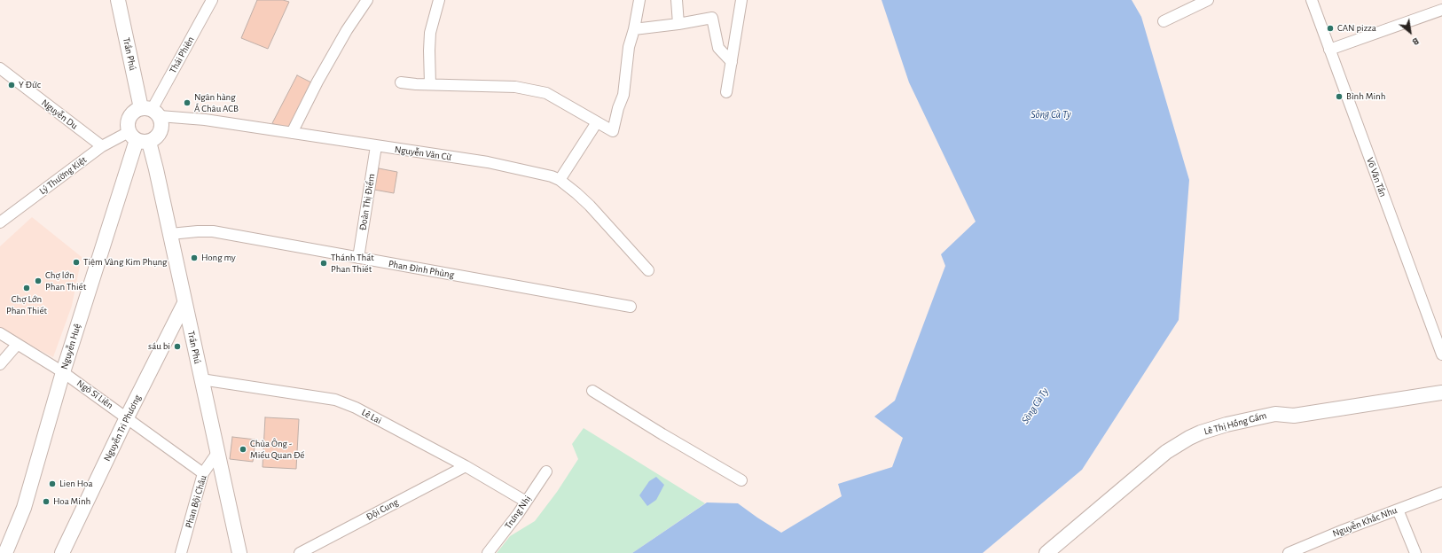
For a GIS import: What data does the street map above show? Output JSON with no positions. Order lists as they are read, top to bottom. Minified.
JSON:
{"streets":{"main road":["Trần Phú","Nguyễn Huệ","Lê Thị Hồng Gấm","Nguyễn Tri Phương"],"street":["Thái Phiên","Nguyễn Du","Nguyễn Văn Cừ","Lý Thường Kiệt","Võ Văn Tần","Đoàn Thị Điểm","Phan Đình Phùng","Ngô Sĩ Liên","Lê Lai","Phan Bội Châu","Đội Cung","Trưng Nhị","Nguyễn Khắc Nhu"]},"crossings":[["Trần Phú","Thái Phiên"],["Trần Phú","Nguyễn Văn Cừ"],["Trần Phú","Lý Thường Kiệt"],["Trần Phú","Phan Đình Phùng"],["Trần Phú","Nguyễn Huệ"],["Trần Phú","Lê Lai"],["Trần Phú","Nguyễn Tri Phương"],["Trần Phú","Phan Bội Châu"],["Thái Phiên","Nguyễn Văn Cừ"],["Thái Phiên","Lý Thường Kiệt"],["Thái Phiên","Nguyễn Huệ"],["Nguyễn Du","Lý Thường Kiệt"],["Nguyễn Văn Cừ","Lý Thường Kiệt"],["Nguyễn Văn Cừ","Đoàn Thị Điểm"],["Nguyễn Văn Cừ","Nguyễn Huệ"],["Lý Thường Kiệt","Nguyễn Huệ"],["Đoàn Thị Điểm","Phan Đình Phùng"],["Nguyễn Huệ","Ngô Sĩ Liên"],["Ngô Sĩ Liên","Nguyễn Tri Phương"],["Ngô Sĩ Liên","Phan Bội Châu"],["Lê Lai","Đội Cung"],["Lê Lai","Trưng Nhị"]],"water":["Sông Cà Ty"],"places":["CAN pizza","Y Đức","Bình Minh","Ngân hàng Á Châu ACB","Hong my","Tiệm Vàng Kim Phụng","Thánh Thất Phan Thiết","Chợ lớn Phan Thiết","Chợ Lớn Phan Thiết","sáu bi","Chùa Ông - Miếu Quan Đế","Lien Hoa","Hoa Minh"],"north":"bottom right"}
